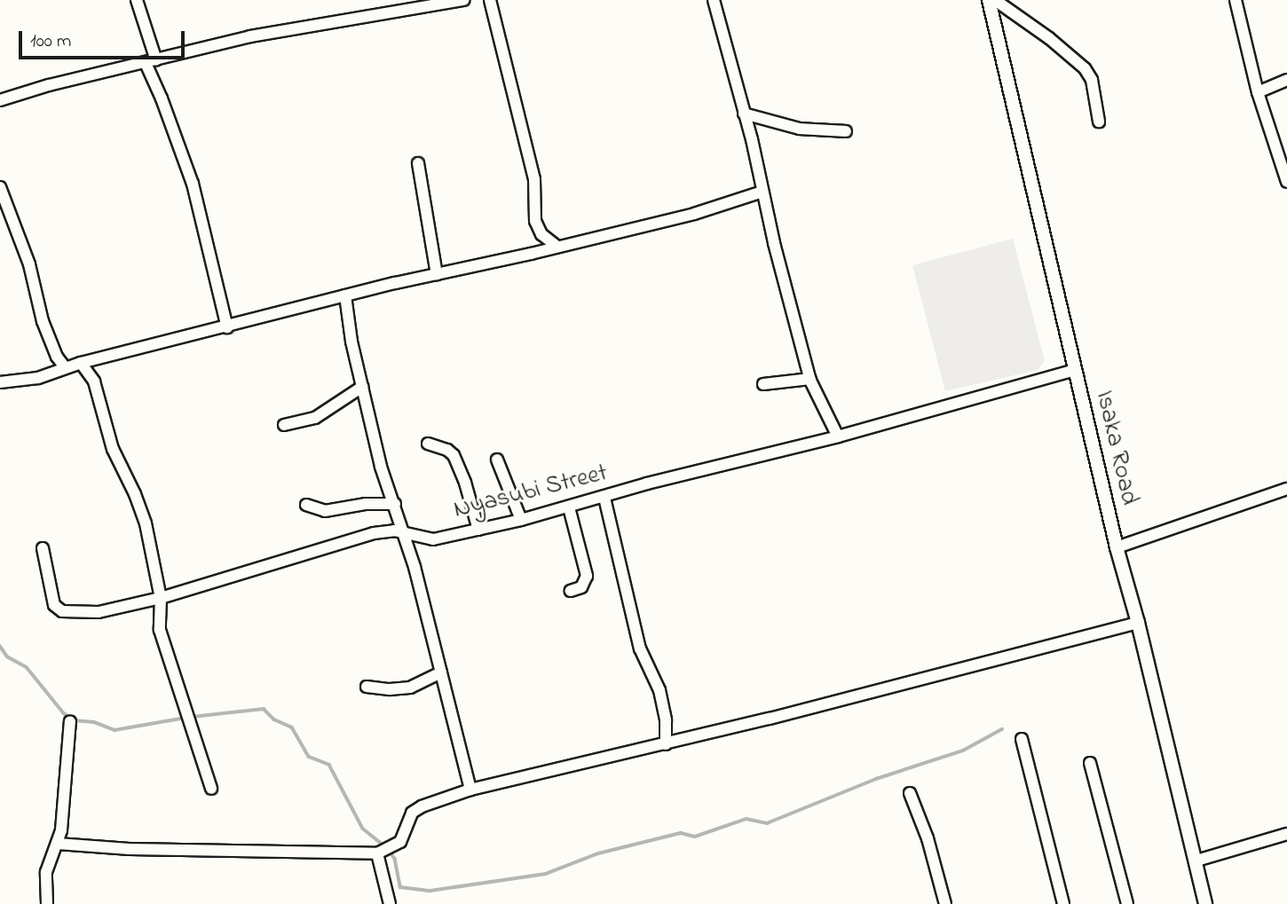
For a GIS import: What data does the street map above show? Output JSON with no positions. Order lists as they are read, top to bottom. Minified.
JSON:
{"streets":{"street":["Isaka Road","Nyasubi Street"]},"crossings":[["Isaka Road","Nyasubi Street"]],"scale_bar":"100 m"}
